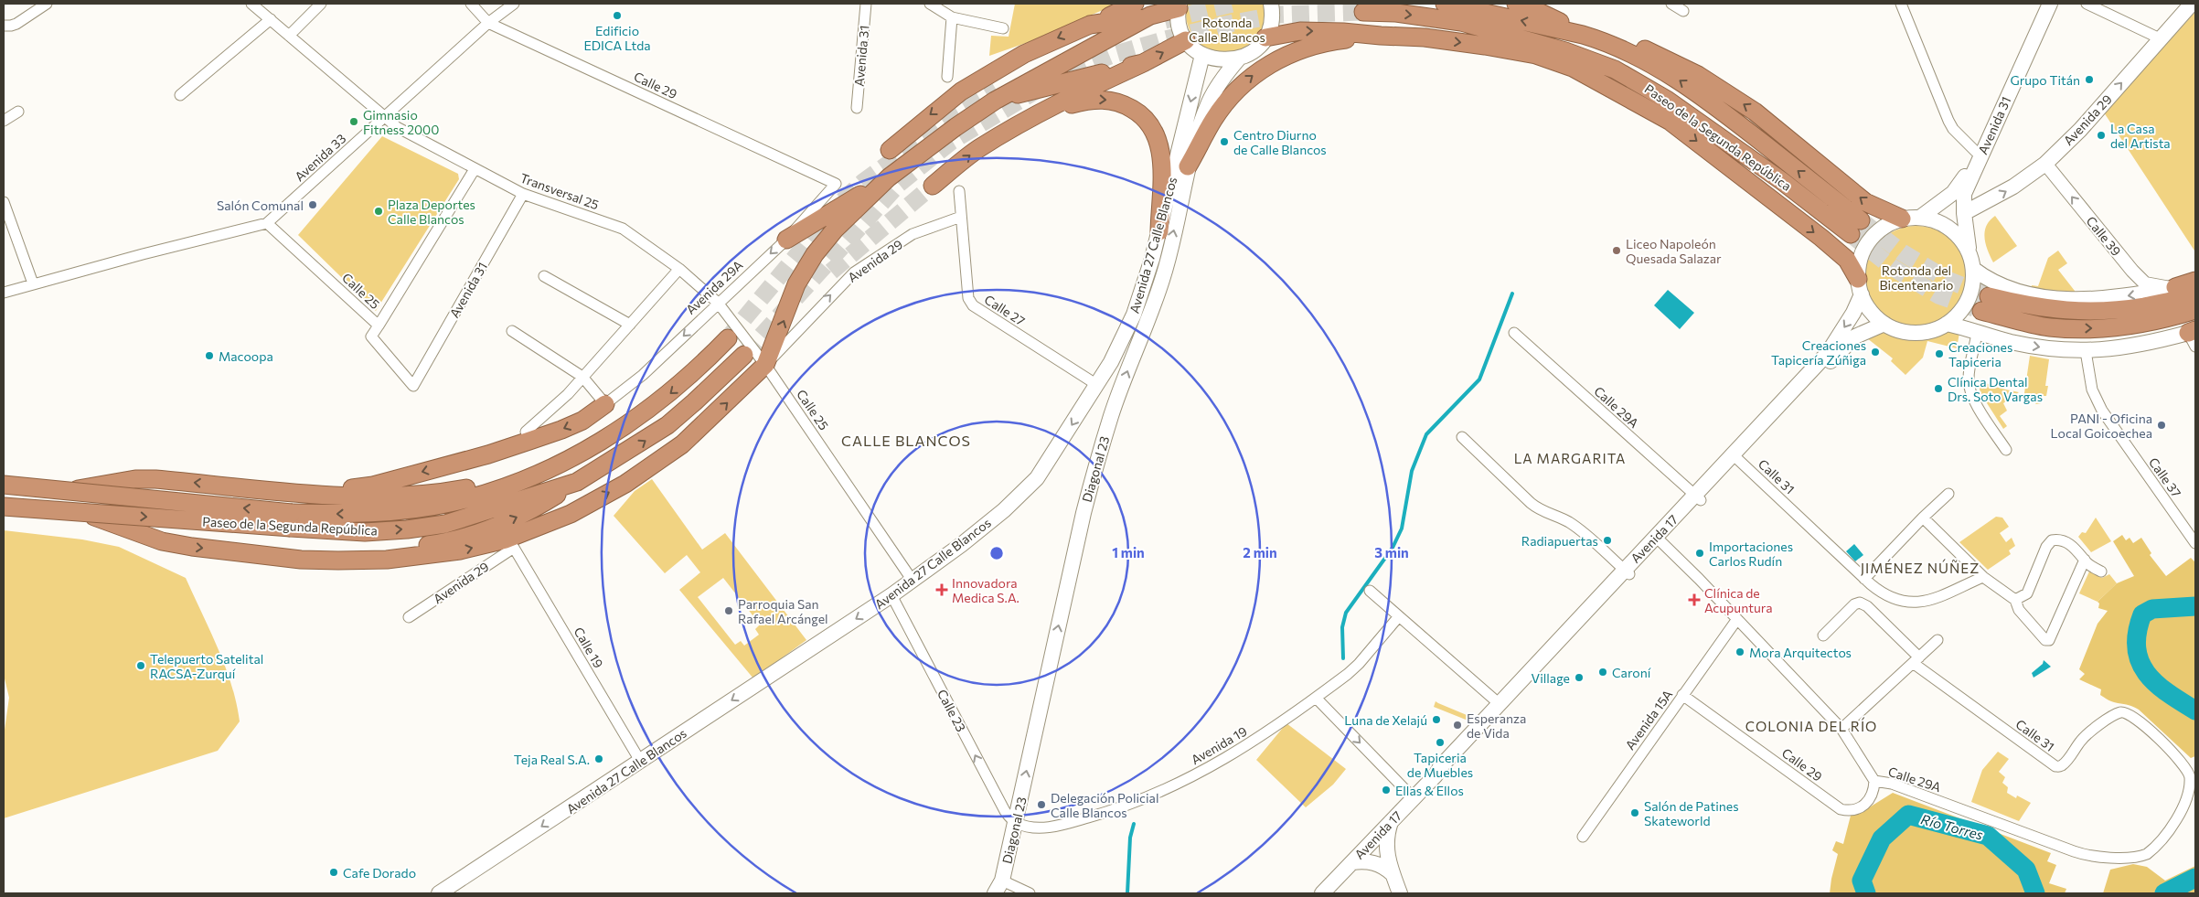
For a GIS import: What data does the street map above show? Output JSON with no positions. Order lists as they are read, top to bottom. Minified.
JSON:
{"streets":{"highway":["Paseo de la Segunda República"],"main road":["Avenida 31","Avenida 29","Avenida 27 Calle Blancos","Diagonal 23","Avenida 17"],"street":["Calle 29","Avenida 33","Transversal 25","Calle 39","Avenida 29A","Calle 25","Calle 27","Calle 29A","Calle 31","Calle 37","Calle 19","Calle 23","Avenida 15A","Avenida 19"]},"crossings":[["Avenida 31","Avenida 29"],["Avenida 31","Transversal 25"],["Avenida 31","Calle 25"],["Avenida 31","Avenida 17"],["Calle 29","Avenida 33"],["Calle 29","Avenida 29A"],["Calle 29","Calle 29A"],["Calle 29","Avenida 15A"],["Avenida 29","Calle 39"],["Avenida 29","Calle 25"],["Avenida 29","Calle 27"],["Avenida 29","Calle 19"],["Avenida 33","Transversal 25"],["Avenida 33","Calle 25"],["Transversal 25","Avenida 29A"],["Transversal 25","Calle 25"],["Avenida 27 Calle Blancos","Calle 25"],["Avenida 27 Calle Blancos","Calle 27"],["Avenida 27 Calle Blancos","Calle 19"],["Avenida 27 Calle Blancos","Calle 23"],["Avenida 29A","Calle 25"],["Calle 29A","Calle 31"],["Calle 29A","Avenida 17"],["Calle 29A","Avenida 15A"],["Diagonal 23","Calle 23"],["Diagonal 23","Avenida 19"],["Calle 31","Avenida 17"],["Calle 23","Avenida 19"]],"one_way":["Avenida 29","Calle 39","Avenida 27 Calle Blancos","Diagonal 23","Calle 23"],"districts":["CALLE BLANCOS","LA MARGARITA","JIMÉNEZ NÚÑEZ","COLONIA DEL RÍO"],"water":["Río Torres"],"parks":["Rotonda Calle Blancos","Rotonda del Bicentenario"],"places":{"other":["Edificio EDICA Ltda","Grupo Titán","Gimnasio Fitness 2000","La Casa del Artista","Centro Diurno de Calle Blancos","Salón Comunal","Plaza Deportes Calle Blancos","Liceo Napoleón Quesada Salazar","Creaciones Tapicería Zúñiga","Creaciones Tapiceria","Macoopa","Clínica Dental Drs. Soto Vargas","PANI - Oficina Local Goicoechea","Radiapuertas","Importaciones Carlos Rudín","Parroquia San Rafael Arcángel","Mora Arquitectos","Telepuerto Satelital RACSA-Zurquí","Caroní","Village","Luna de Xelajú","Esperanza de Vida","Tapiceria de Muebles","Teja Real S.A.","Ellas & Ellos","Delegación Policial Calle Blancos","Salón de Patines Skateworld","Cafe Dorado"],"health":["Innovadora Medica S.A.","Clínica de Acupuntura"]},"rings":["1 min","2 min","3 min"]}
